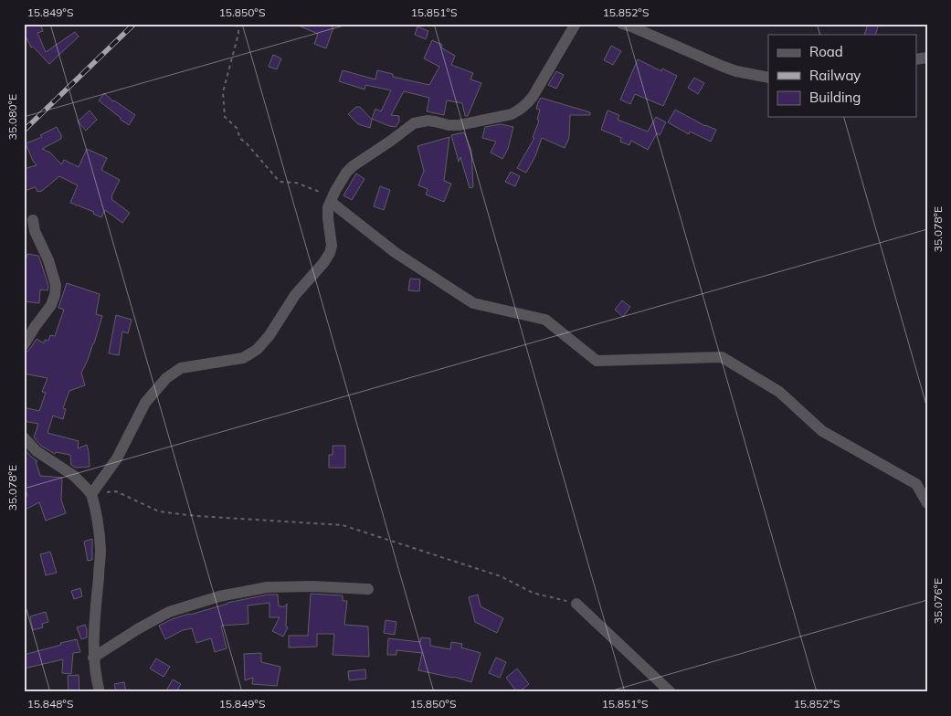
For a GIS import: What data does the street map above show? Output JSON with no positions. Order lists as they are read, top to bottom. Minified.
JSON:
{"legend":["Road","Railway","Building"],"coordinates":["15.849°S","15.850°S","15.851°S","15.852°S","35.080°E","35.078°E","35.076°E","15.848°S"]}
